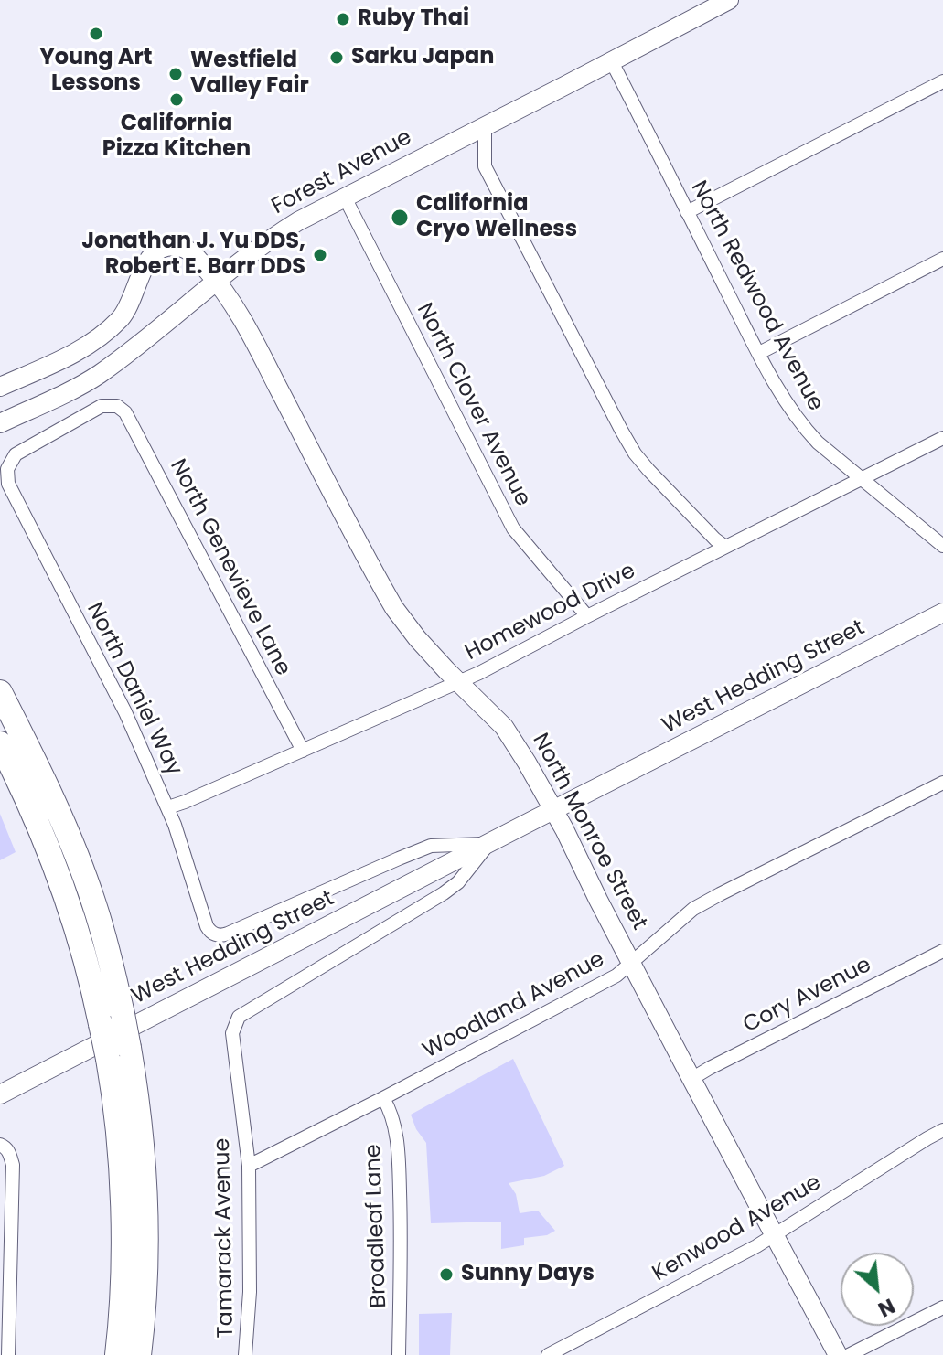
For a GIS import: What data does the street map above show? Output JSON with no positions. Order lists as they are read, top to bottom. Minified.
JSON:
{"streets":{"main road":["Forest Avenue","West Hedding Street","North Monroe Street"],"street":["North Redwood Avenue","North Clover Avenue","North Genevieve Lane","Homewood Drive","North Daniel Way","Cory Avenue","Woodland Avenue","Broadleaf Lane","Kenwood Avenue","Tamarack Avenue"]},"crossings":[["Forest Avenue","North Redwood Avenue"],["Forest Avenue","North Clover Avenue"],["Forest Avenue","North Monroe Street"],["North Redwood Avenue","Homewood Drive"],["North Clover Avenue","Homewood Drive"],["North Genevieve Lane","Homewood Drive"],["North Genevieve Lane","North Daniel Way"],["Homewood Drive","North Daniel Way"],["Homewood Drive","North Monroe Street"],["West Hedding Street","North Daniel Way"],["West Hedding Street","North Monroe Street"],["West Hedding Street","Tamarack Avenue"],["North Monroe Street","Cory Avenue"],["North Monroe Street","Woodland Avenue"],["North Monroe Street","Kenwood Avenue"],["Woodland Avenue","Broadleaf Lane"],["Woodland Avenue","Tamarack Avenue"]],"places":["Ruby Thai","Young Art Lessons","Sarku Japan","Westfield Valley Fair","California Pizza Kitchen","California Cryo Wellness","Jonathan J. Yu DDS, Robert E. Barr DDS","Sunny Days"],"north":"bottom right"}
